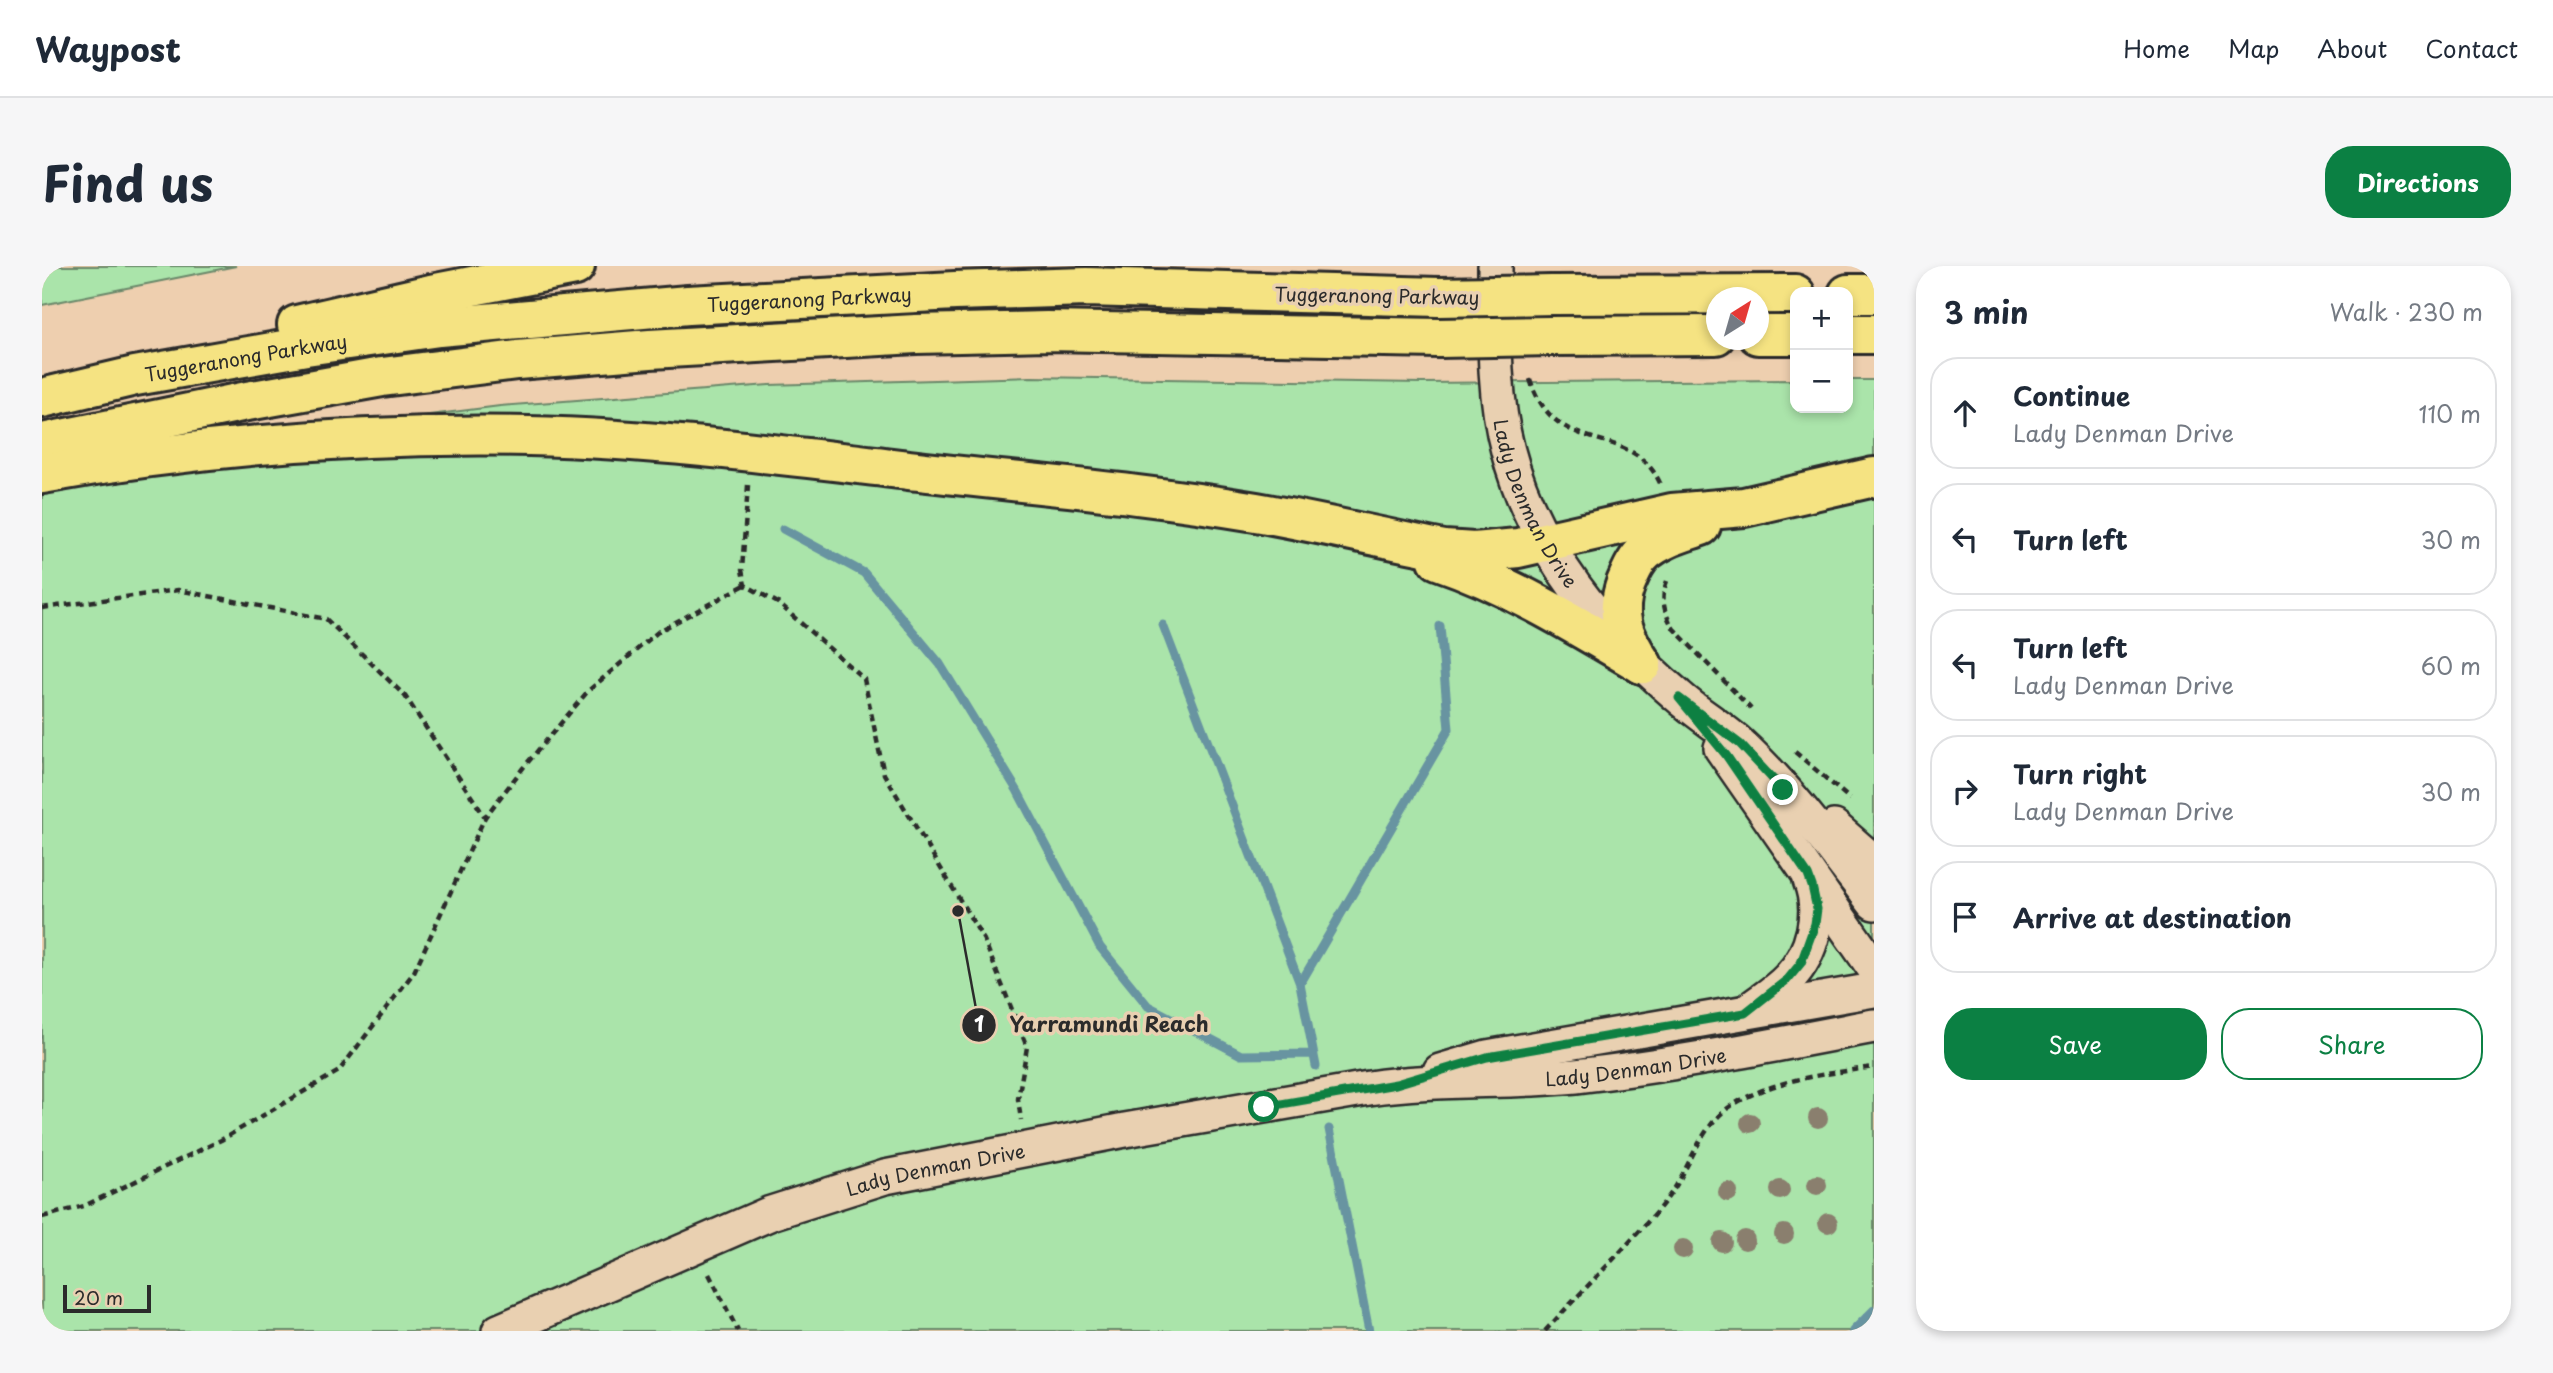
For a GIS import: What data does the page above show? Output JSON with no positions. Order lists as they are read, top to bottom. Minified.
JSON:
{"streets":{"highway":["Tuggeranong Parkway"],"street":["Lady Denman Drive"]},"places":["Yarramundi Reach"],"scale_bar":"20 m","north":"top right","page":{"header":"Waypost","nav":["Home","Map","About","Contact"],"title":"Find us","buttons":["Directions",["Save","Share"]],"heading":["3 min","Walk · 230 m"],"map_buttons":["+","−"],"list":[["Continue","Lady Denman Drive","110 m"],["Turn left","30 m"],["Turn left","Lady Denman Drive","60 m"],["Turn right","Lady Denman Drive","30 m"],"Arrive at destination"],"scale":"20 m"}}
